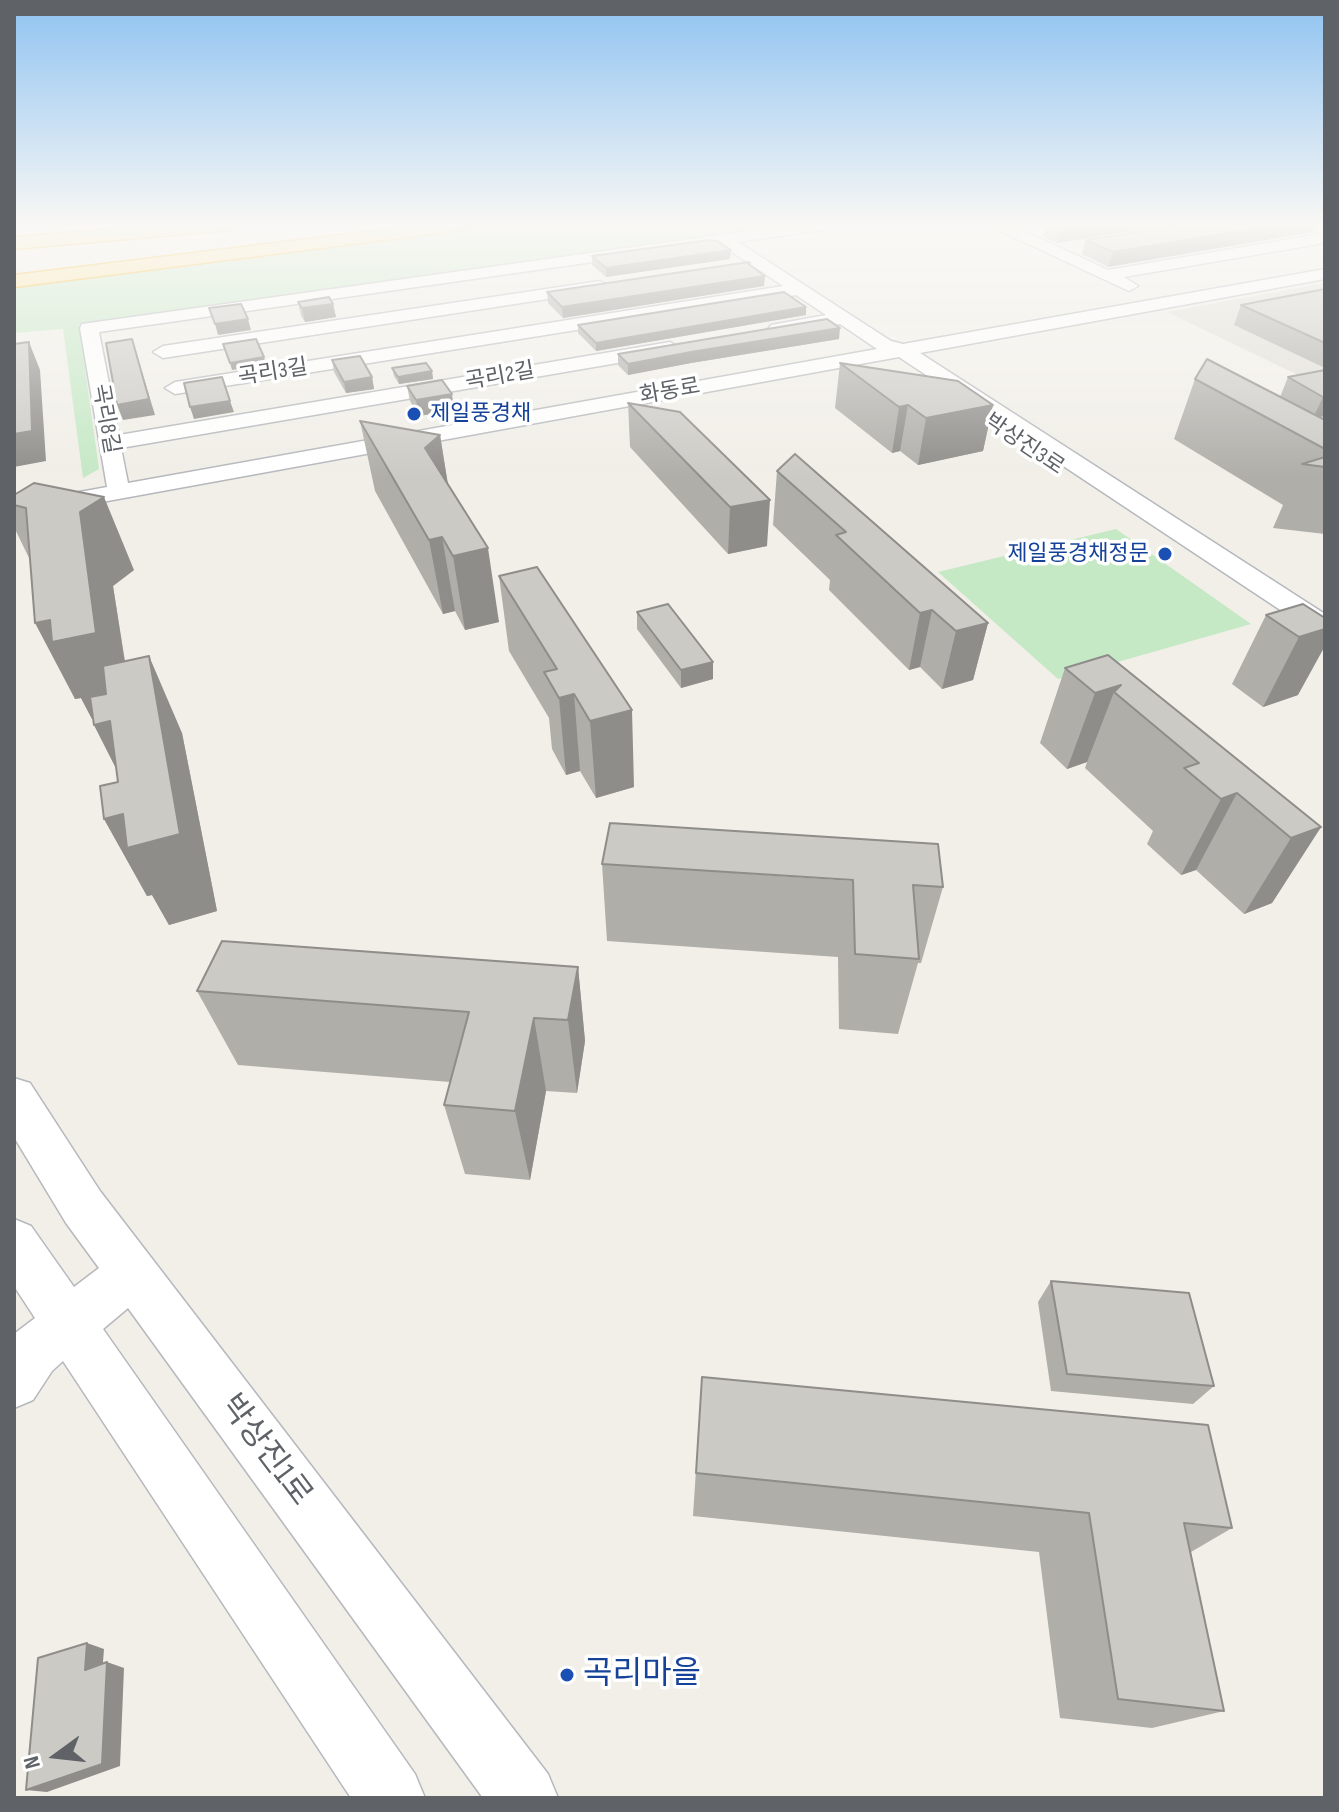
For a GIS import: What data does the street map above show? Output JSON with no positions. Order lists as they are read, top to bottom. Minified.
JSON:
{"streets":{"street":["곡리3길","곡리2길","화동로","곡리8길","박상진3로","박상진1로"]},"crossings":[["곡리3길","곡리2길"],["곡리2길","곡리8길"],["화동로","곡리8길"],["화동로","박상진3로"]],"places":["제일풍경채","제일풍경채정문","곡리마을"],"north":"left"}
